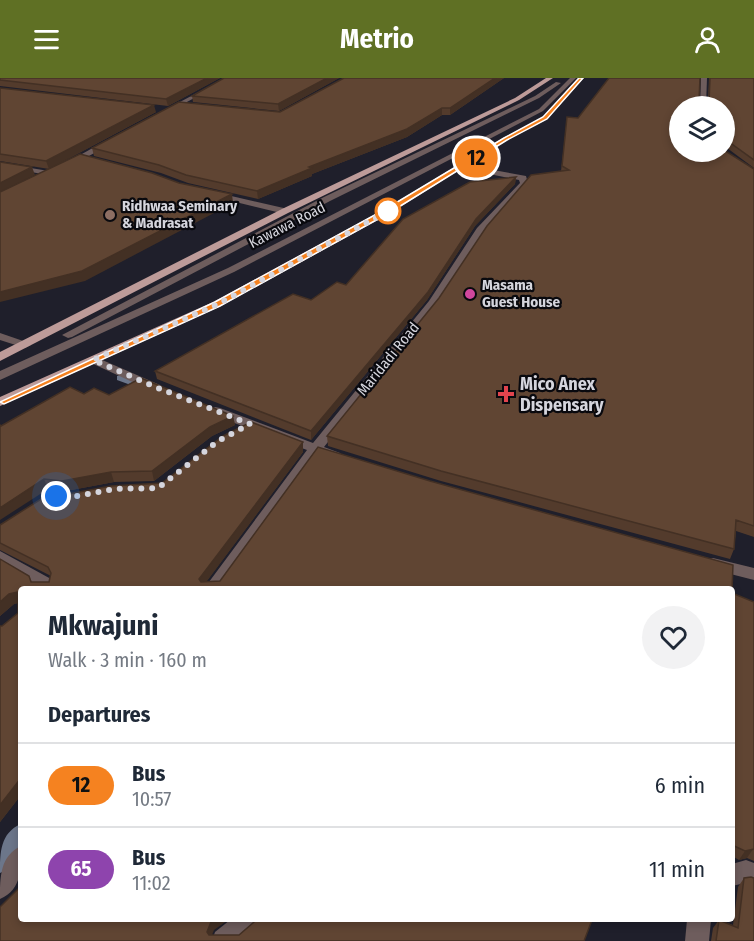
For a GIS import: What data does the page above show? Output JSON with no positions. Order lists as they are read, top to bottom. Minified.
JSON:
{"streets":{"main road":["Kawawa Road"],"street":["Maridadi Road"]},"crossings":[["Kawawa Road","Maridadi Road"]],"places":{"other":["Ridhwaa Seminary & Madrasat","Masama Guest House"],"health":["Mico Anex Dispensary"]},"lines":["bus line 12"],"page":{"header":"Metrio","on_map":"12","heading":[["Mkwajuni","Walk · 3 min · 160 m"],"Departures"],"list":[{"mark":"12","name":"Bus","note":"10:57","value":"6 min"},{"mark":"65","name":"Bus","note":"11:02","value":"11 min"}]}}
